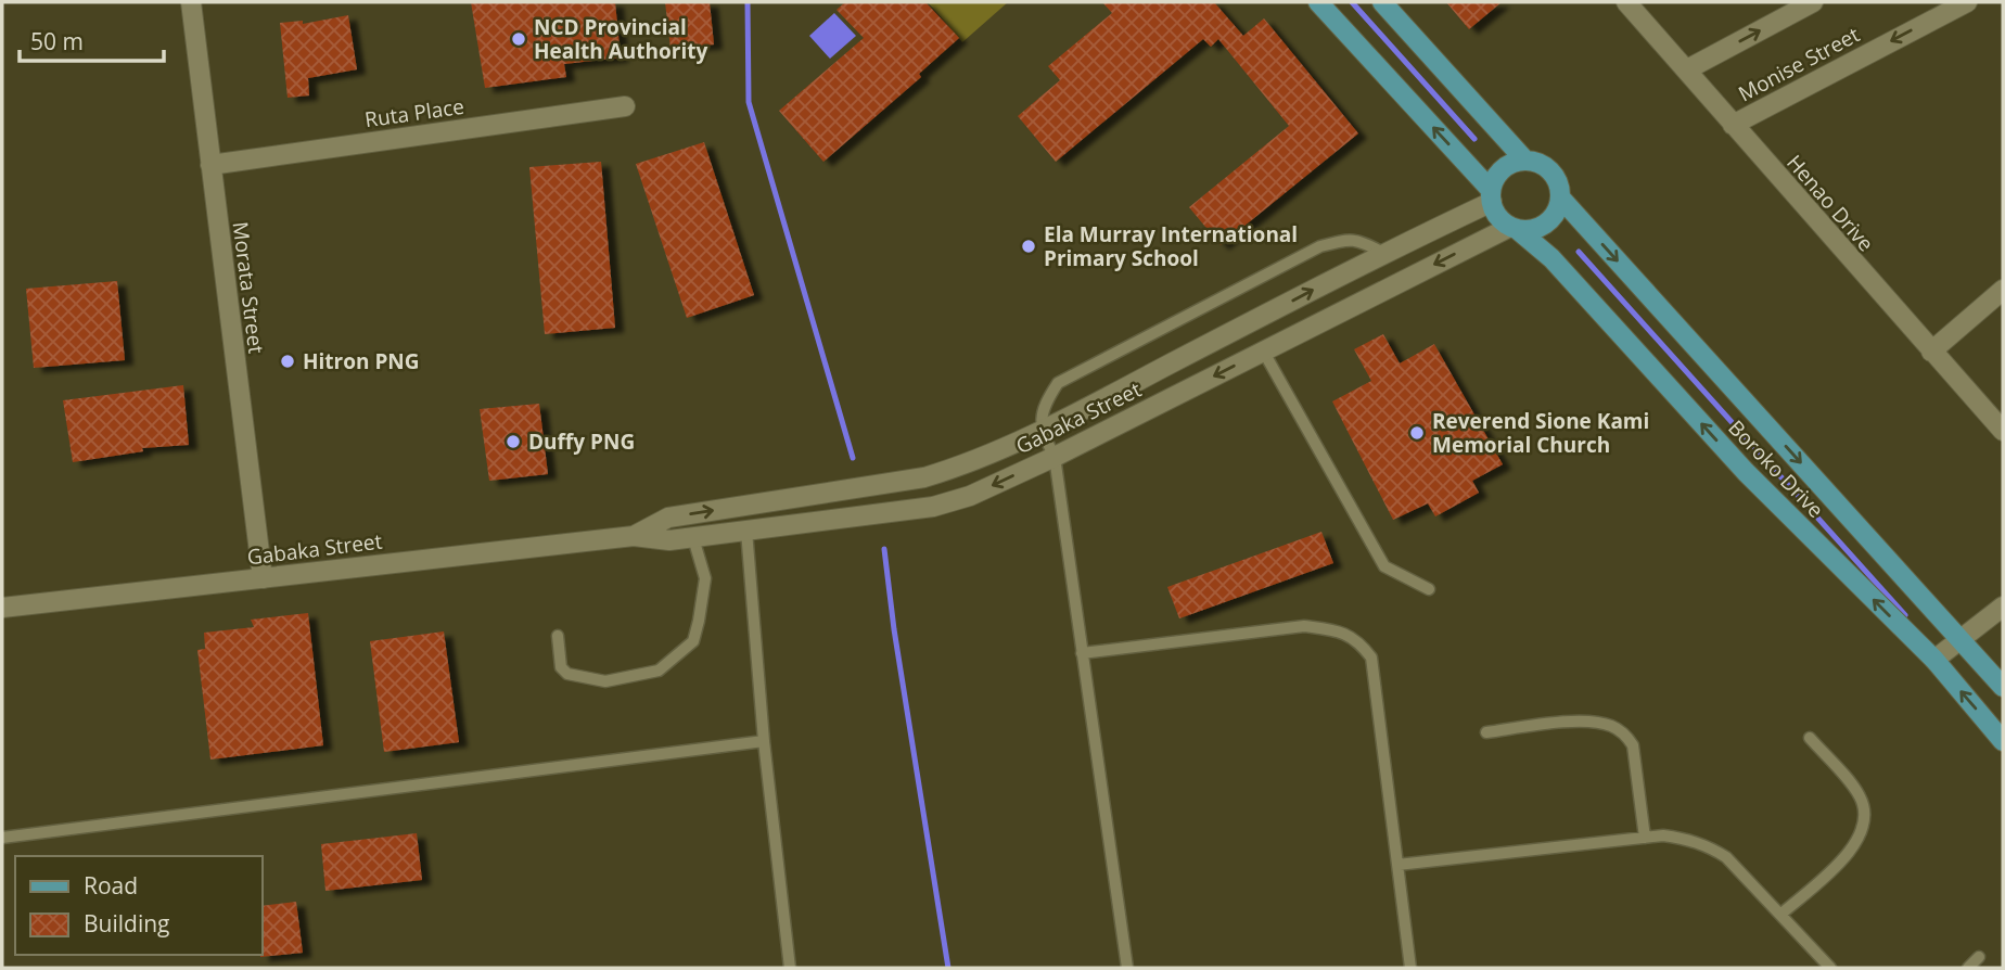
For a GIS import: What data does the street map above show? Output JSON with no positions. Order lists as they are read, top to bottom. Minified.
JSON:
{"streets":{"main road":["Boroko Drive"],"street":["Monise Street","Ruta Place","Henao Drive","Morata Street","Gabaka Street"]},"crossings":[["Monise Street","Henao Drive"],["Ruta Place","Morata Street"],["Morata Street","Gabaka Street"],["Gabaka Street","Boroko Drive"]],"places":["NCD Provincial Health Authority","Ela Murray International Primary School","Hitron PNG","Reverend Sione Kami Memorial Church","Duffy PNG"],"legend":["Road","Building"],"scale_bar":"50 m"}
